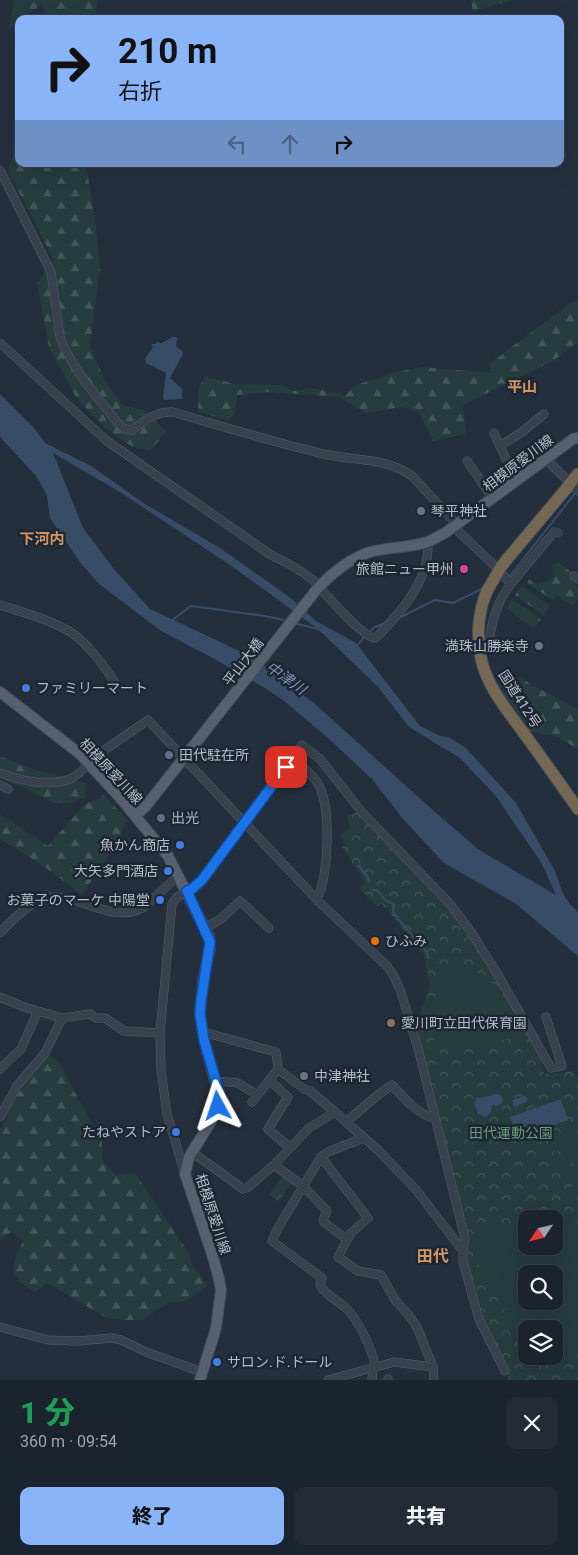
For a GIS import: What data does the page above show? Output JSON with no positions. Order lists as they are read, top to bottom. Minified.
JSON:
{"streets":{"highway":["国道412号"],"main road":["相模原愛川線","平山大橋"]},"crossings":[["相模原愛川線","平山大橋"]],"districts":["平山","下河内","田代"],"water":["中津川"],"parks":["田代運動公園"],"places":["琴平神社","旅館ニュー甲州","満珠山勝楽寺","ファミリーマート","田代駐在所","出光","魚かん商店","大矢多門酒店","お菓子のマーケ 中陽堂","ひふみ","愛川町立田代保育園","中津神社","たねやストア","サロン.ド.ドール"],"north":"bottom left","page":{"turn":["210 m","右折"],"heading":["1 分","360 m · 09:54"],"buttons":["終了","共有"]}}
